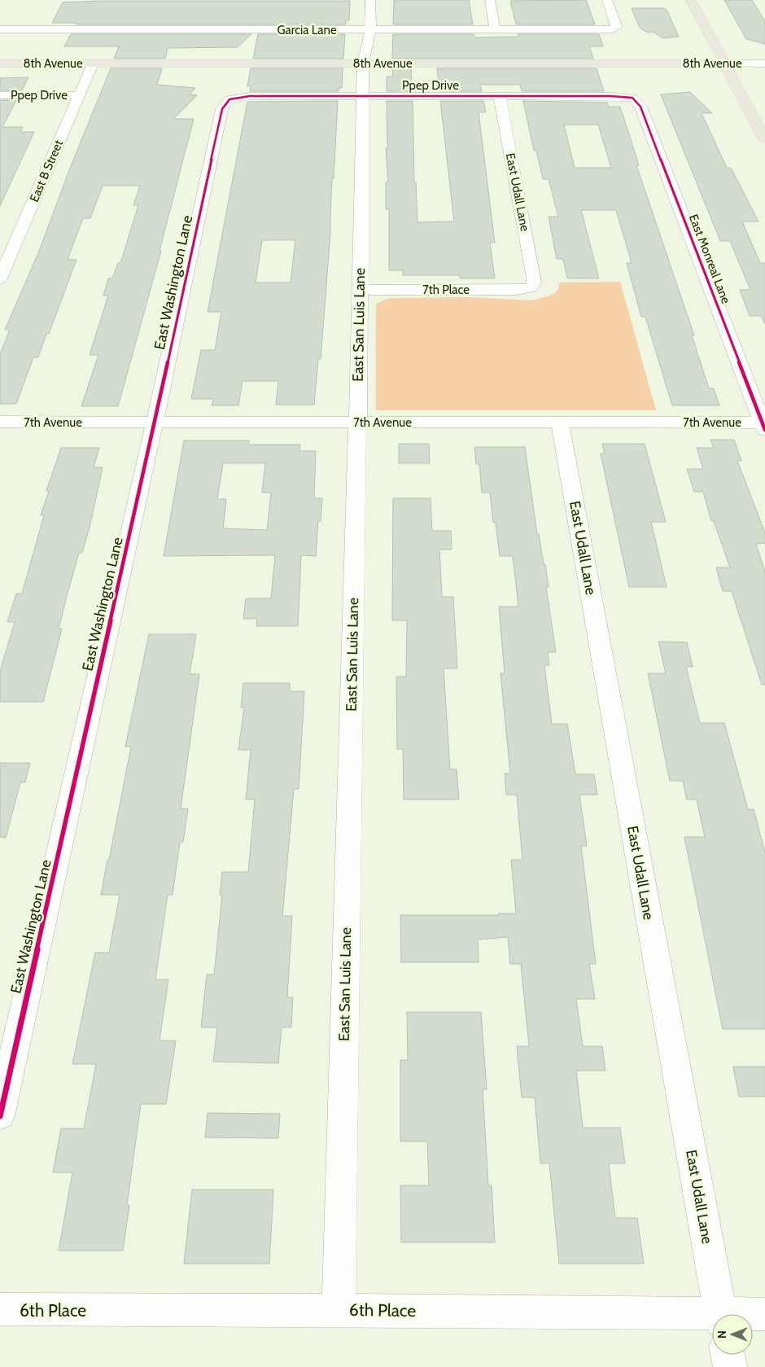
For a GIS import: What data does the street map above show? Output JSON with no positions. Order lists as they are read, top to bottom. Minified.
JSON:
{"streets":{"main road":["8th Avenue"],"street":["Garcia Lane","Ppep Drive","East B Street","East Udall Lane","East Monreal Lane","East Washington Lane","7th Place","East San Luis Lane","7th Avenue","6th Place"]},"crossings":[["Garcia Lane","East San Luis Lane"],["8th Avenue","East B Street"],["8th Avenue","East San Luis Lane"],["Ppep Drive","East B Street"],["Ppep Drive","East Udall Lane"],["Ppep Drive","East Monreal Lane"],["Ppep Drive","East Washington Lane"],["Ppep Drive","East San Luis Lane"],["East Udall Lane","7th Place"],["East Udall Lane","7th Avenue"],["East Monreal Lane","7th Avenue"],["East Washington Lane","7th Avenue"],["7th Place","East San Luis Lane"],["East San Luis Lane","7th Avenue"],["East San Luis Lane","6th Place"]],"north":"left"}
